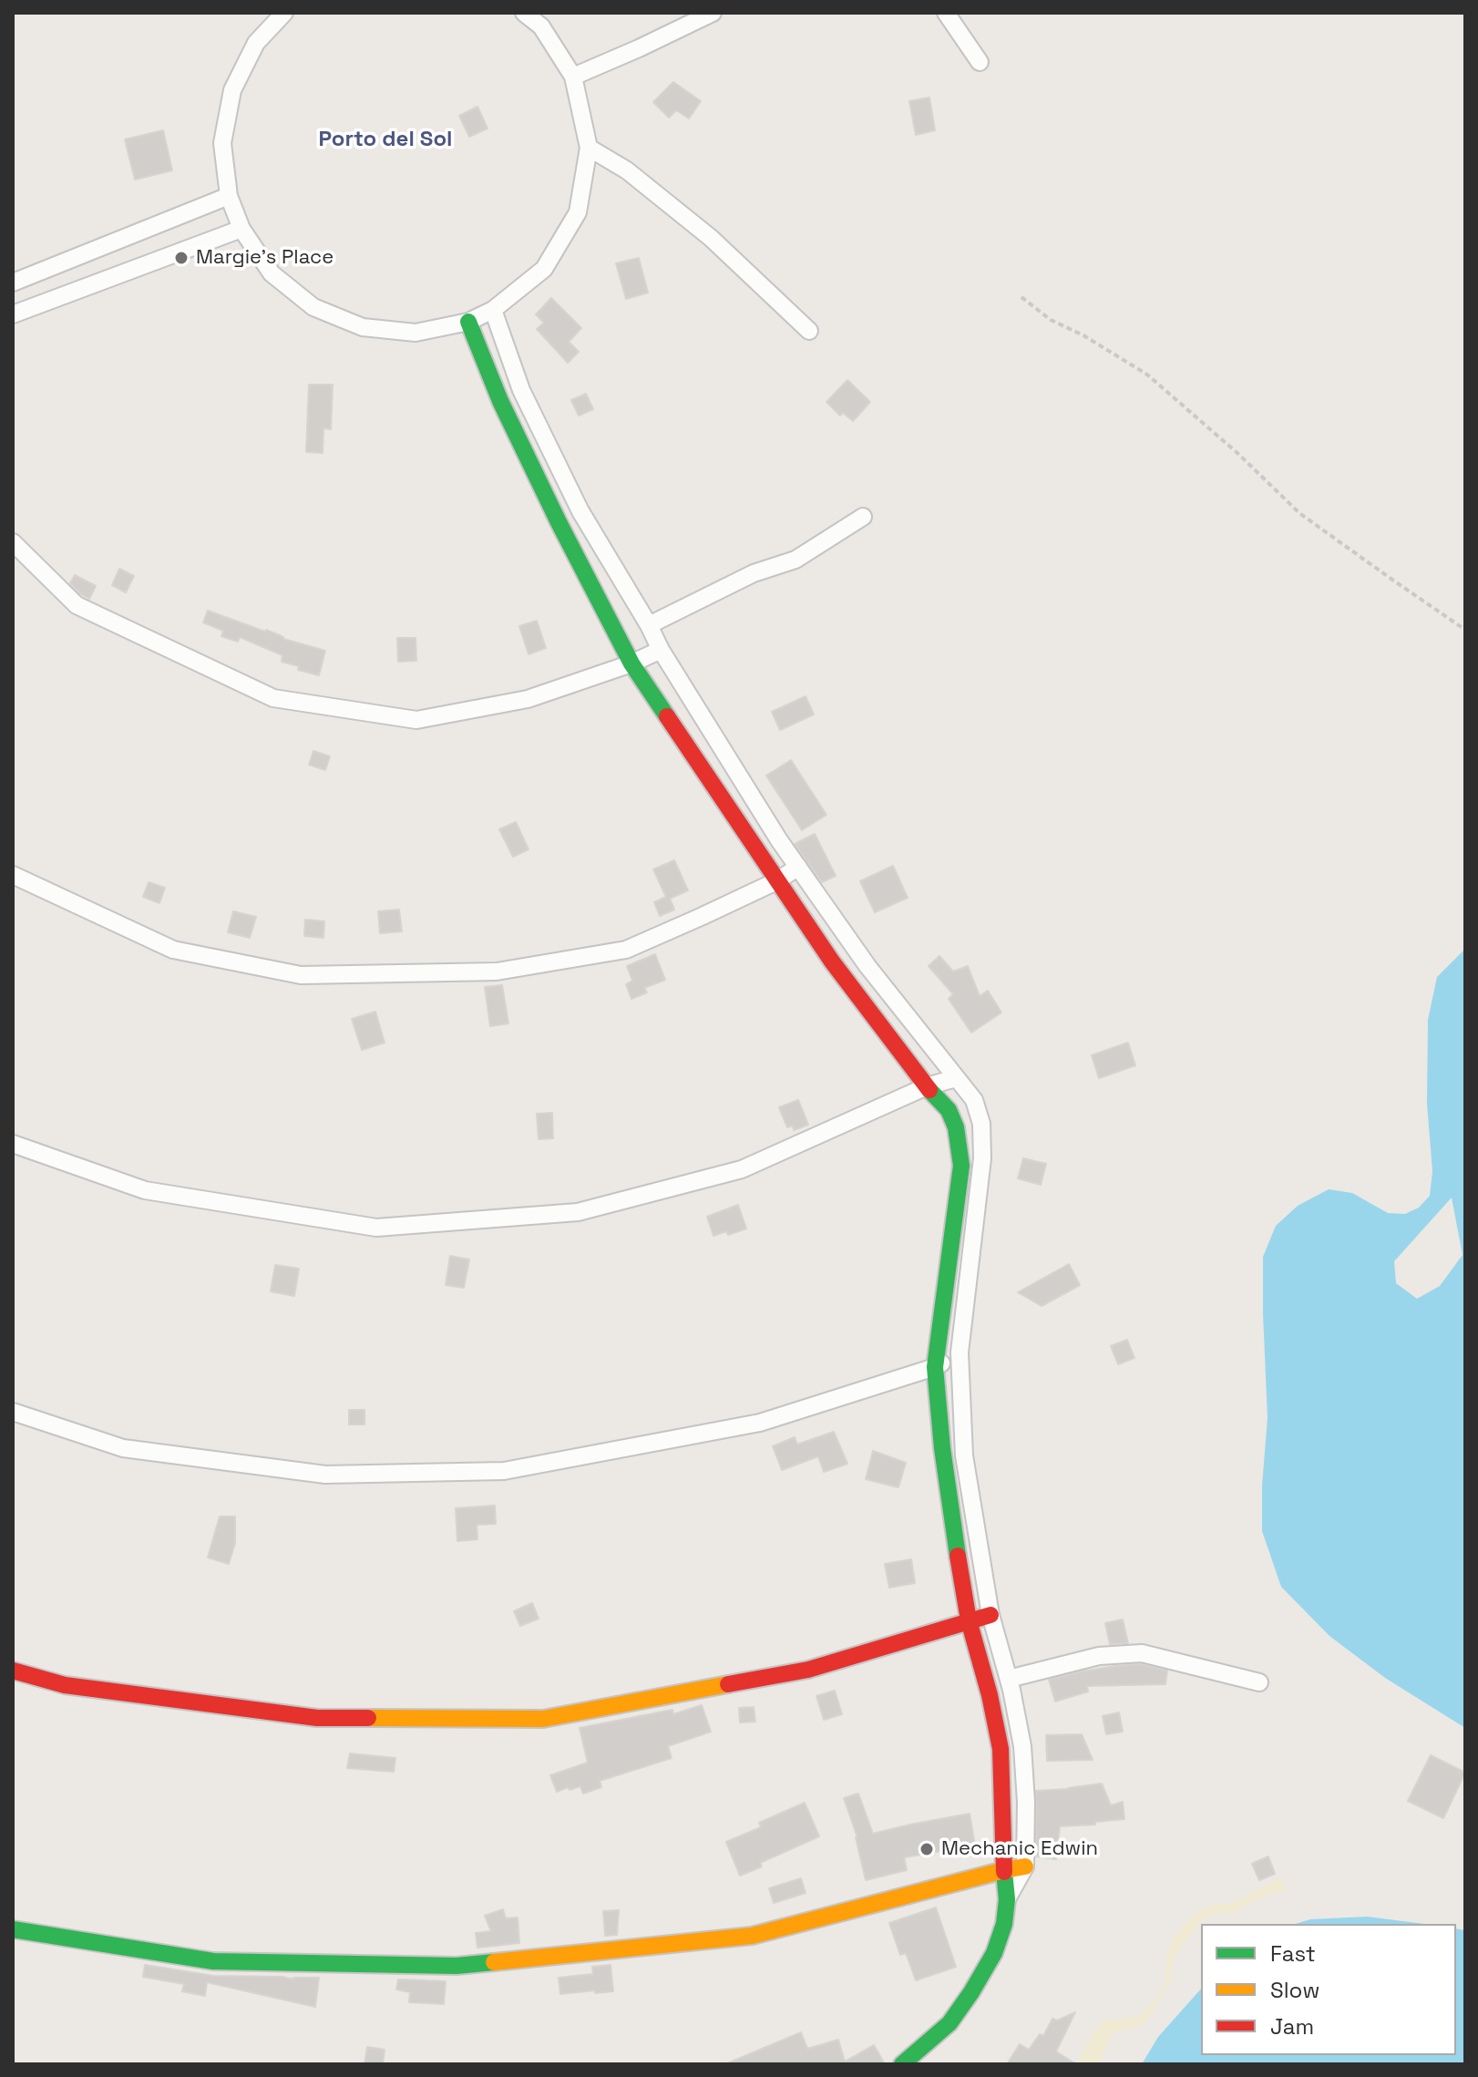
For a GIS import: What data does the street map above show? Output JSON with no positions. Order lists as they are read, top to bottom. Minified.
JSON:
{"districts":["Porto del Sol"],"places":["Margie's Place","Mechanic Edwin"],"legend":["Fast","Slow","Jam"]}
